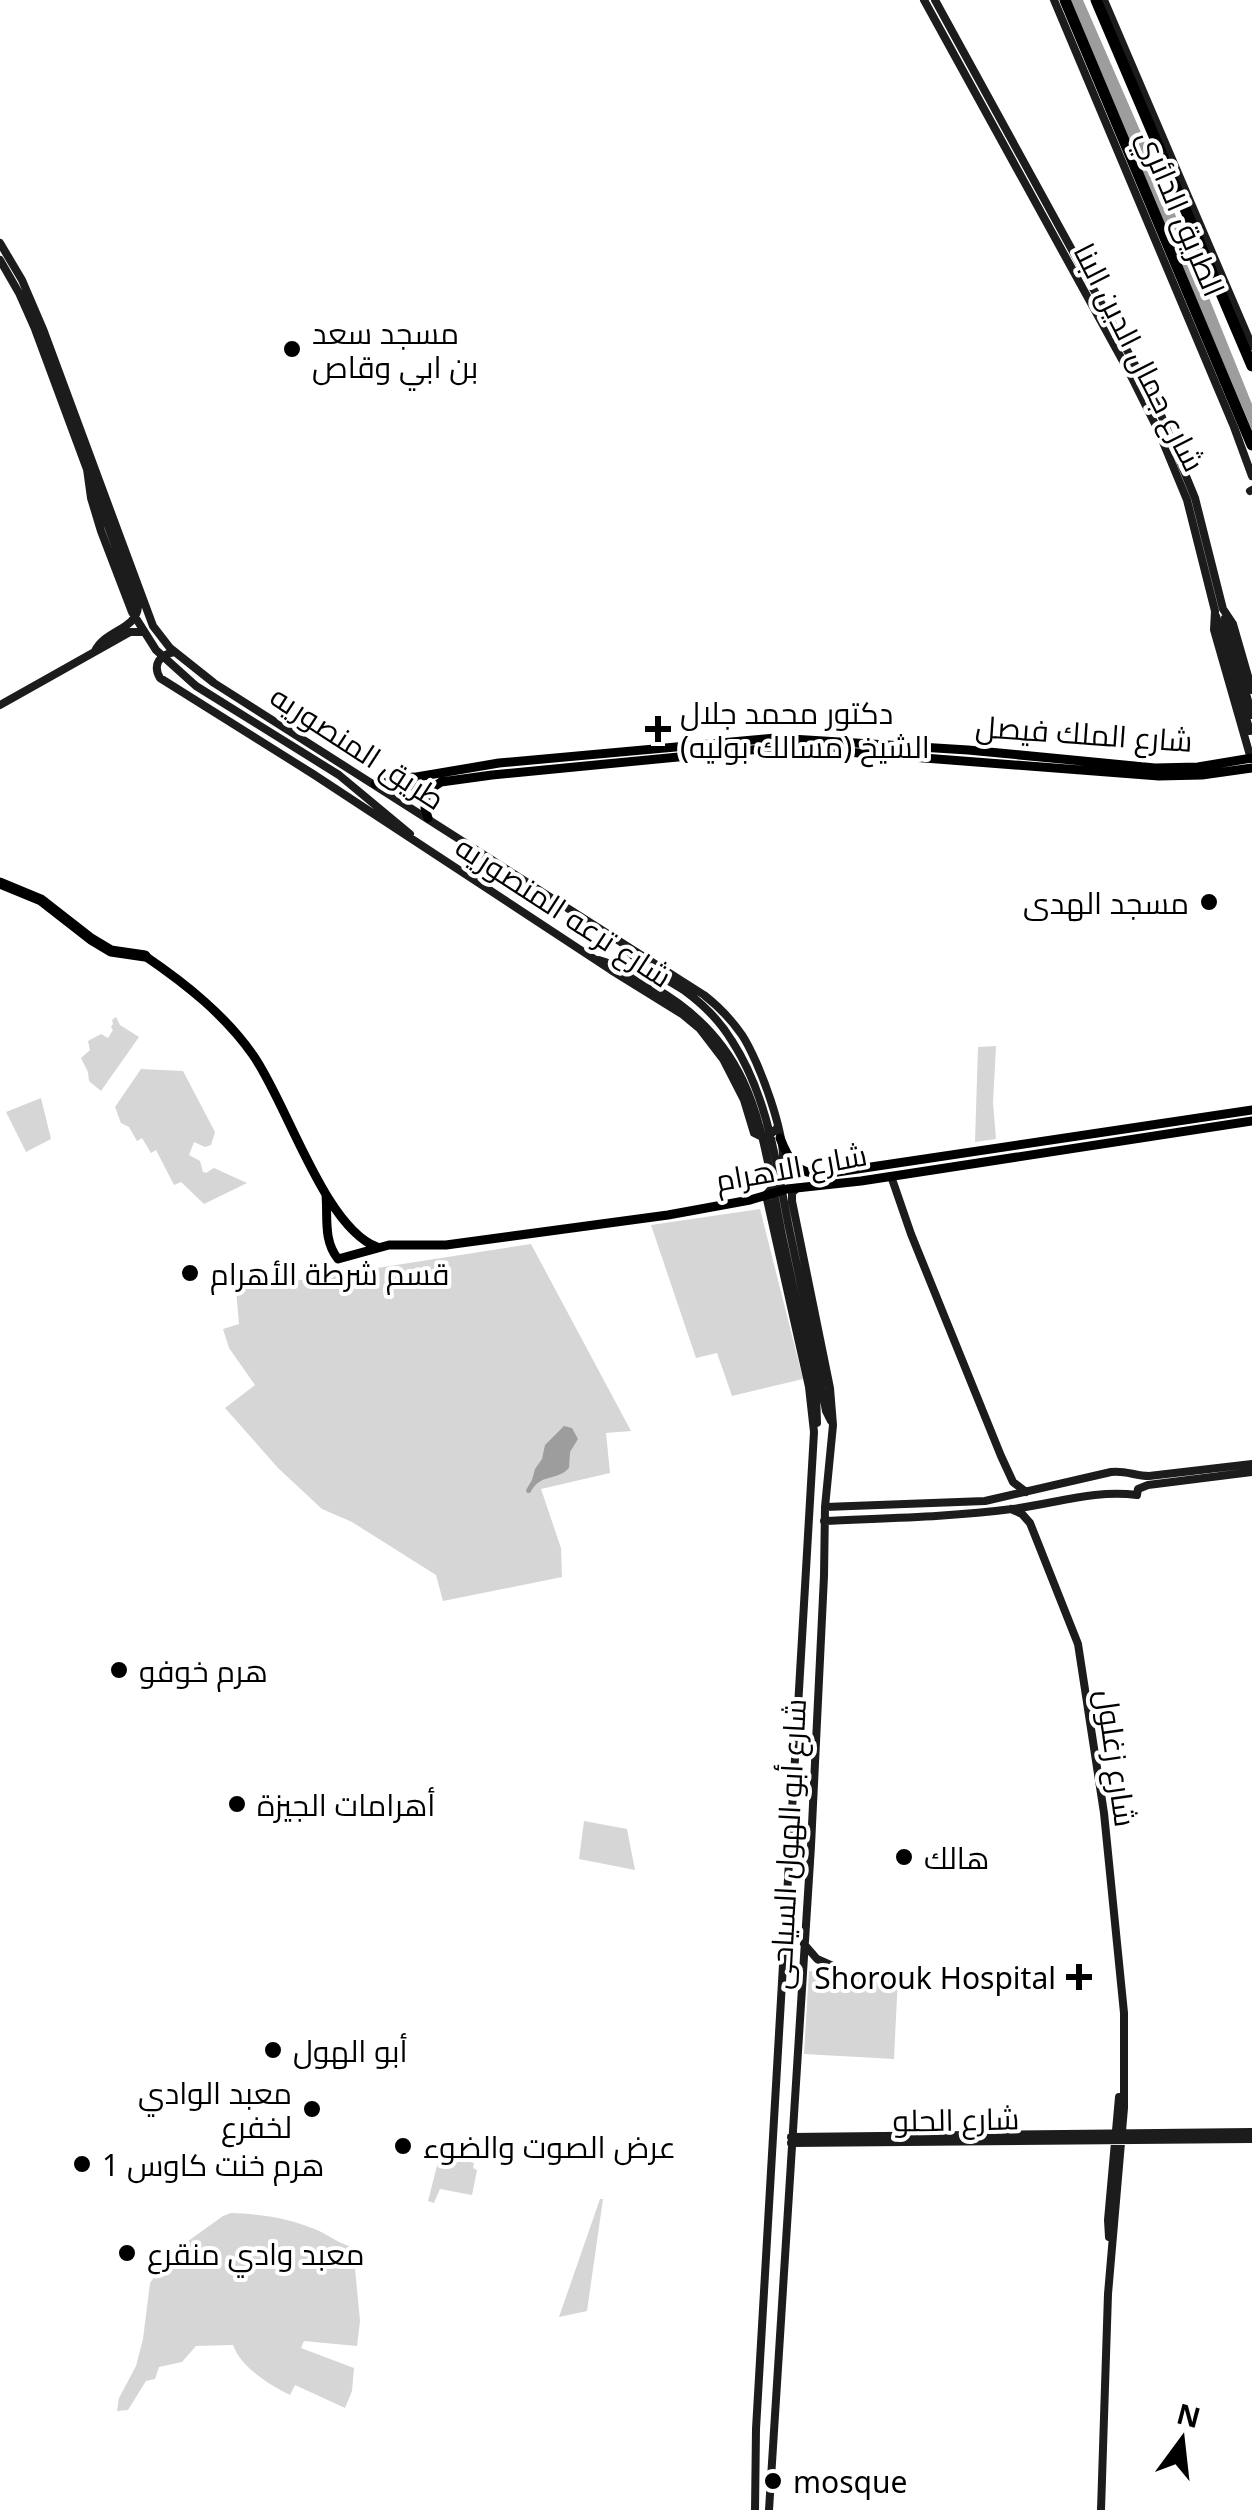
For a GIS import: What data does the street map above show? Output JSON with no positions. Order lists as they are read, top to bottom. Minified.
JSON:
{"streets":{"highway":["الطريق الدائري"],"main road":["شارع جمال الدين البنا","شارع الملك فيصل","طريق المنصوريه","شارع ترعه المنصوريه","شارع الاهرام","شارع زغلول","شارع أبو الهول السياحى","شارع الحلو"]},"crossings":[["شارع جمال الدين البنا","شارع الملك فيصل"],["شارع الملك فيصل","طريق المنصوريه"],["طريق المنصوريه","شارع ترعه المنصوريه"],["طريق المنصوريه","شارع الاهرام"],["طريق المنصوريه","شارع أبو الهول السياحى"],["شارع ترعه المنصوريه","شارع الاهرام"],["شارع الاهرام","شارع أبو الهول السياحى"],["شارع زغلول","شارع الحلو"],["شارع أبو الهول السياحى","شارع الحلو"]],"places":{"other":["مسجد سعد بن ابي وقاص","مسجد الهدى","قسم شرطة الأهرام","هرم خوفو","أهرامات الجيزة","هالك","أبو الهول","معبد الوادي لخفرع","عرض الصوت والضوء","هرم خنت كاوس 1","معبد وادي منقرع","mosque"],"health":["دكتور محمد جلال الشيخ (مسالك بوليه)","Shorouk Hospital"]},"north":"top"}
